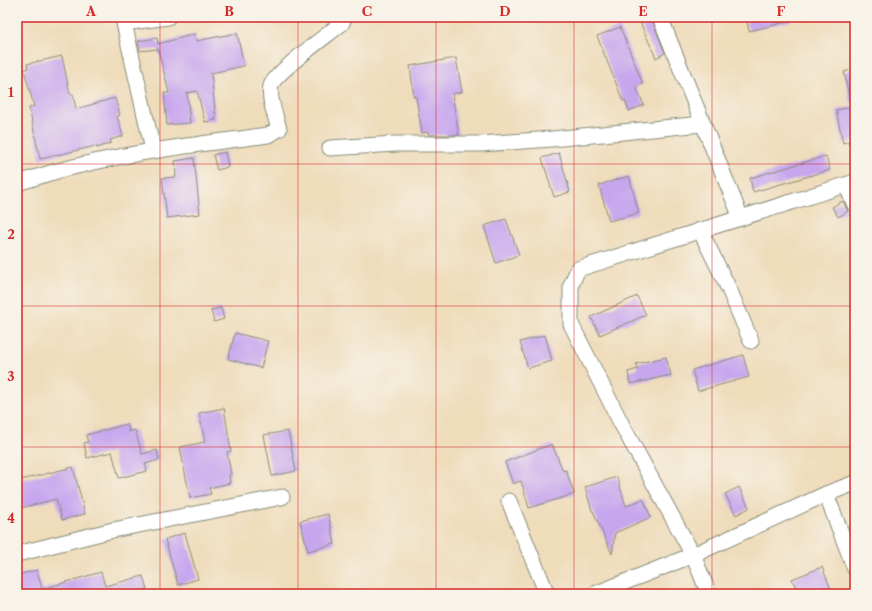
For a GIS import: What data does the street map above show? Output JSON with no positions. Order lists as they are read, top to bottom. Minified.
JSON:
{"grid":{"columns":["A","B","C","D","E","F"],"rows":["1","2","3","4"]}}
